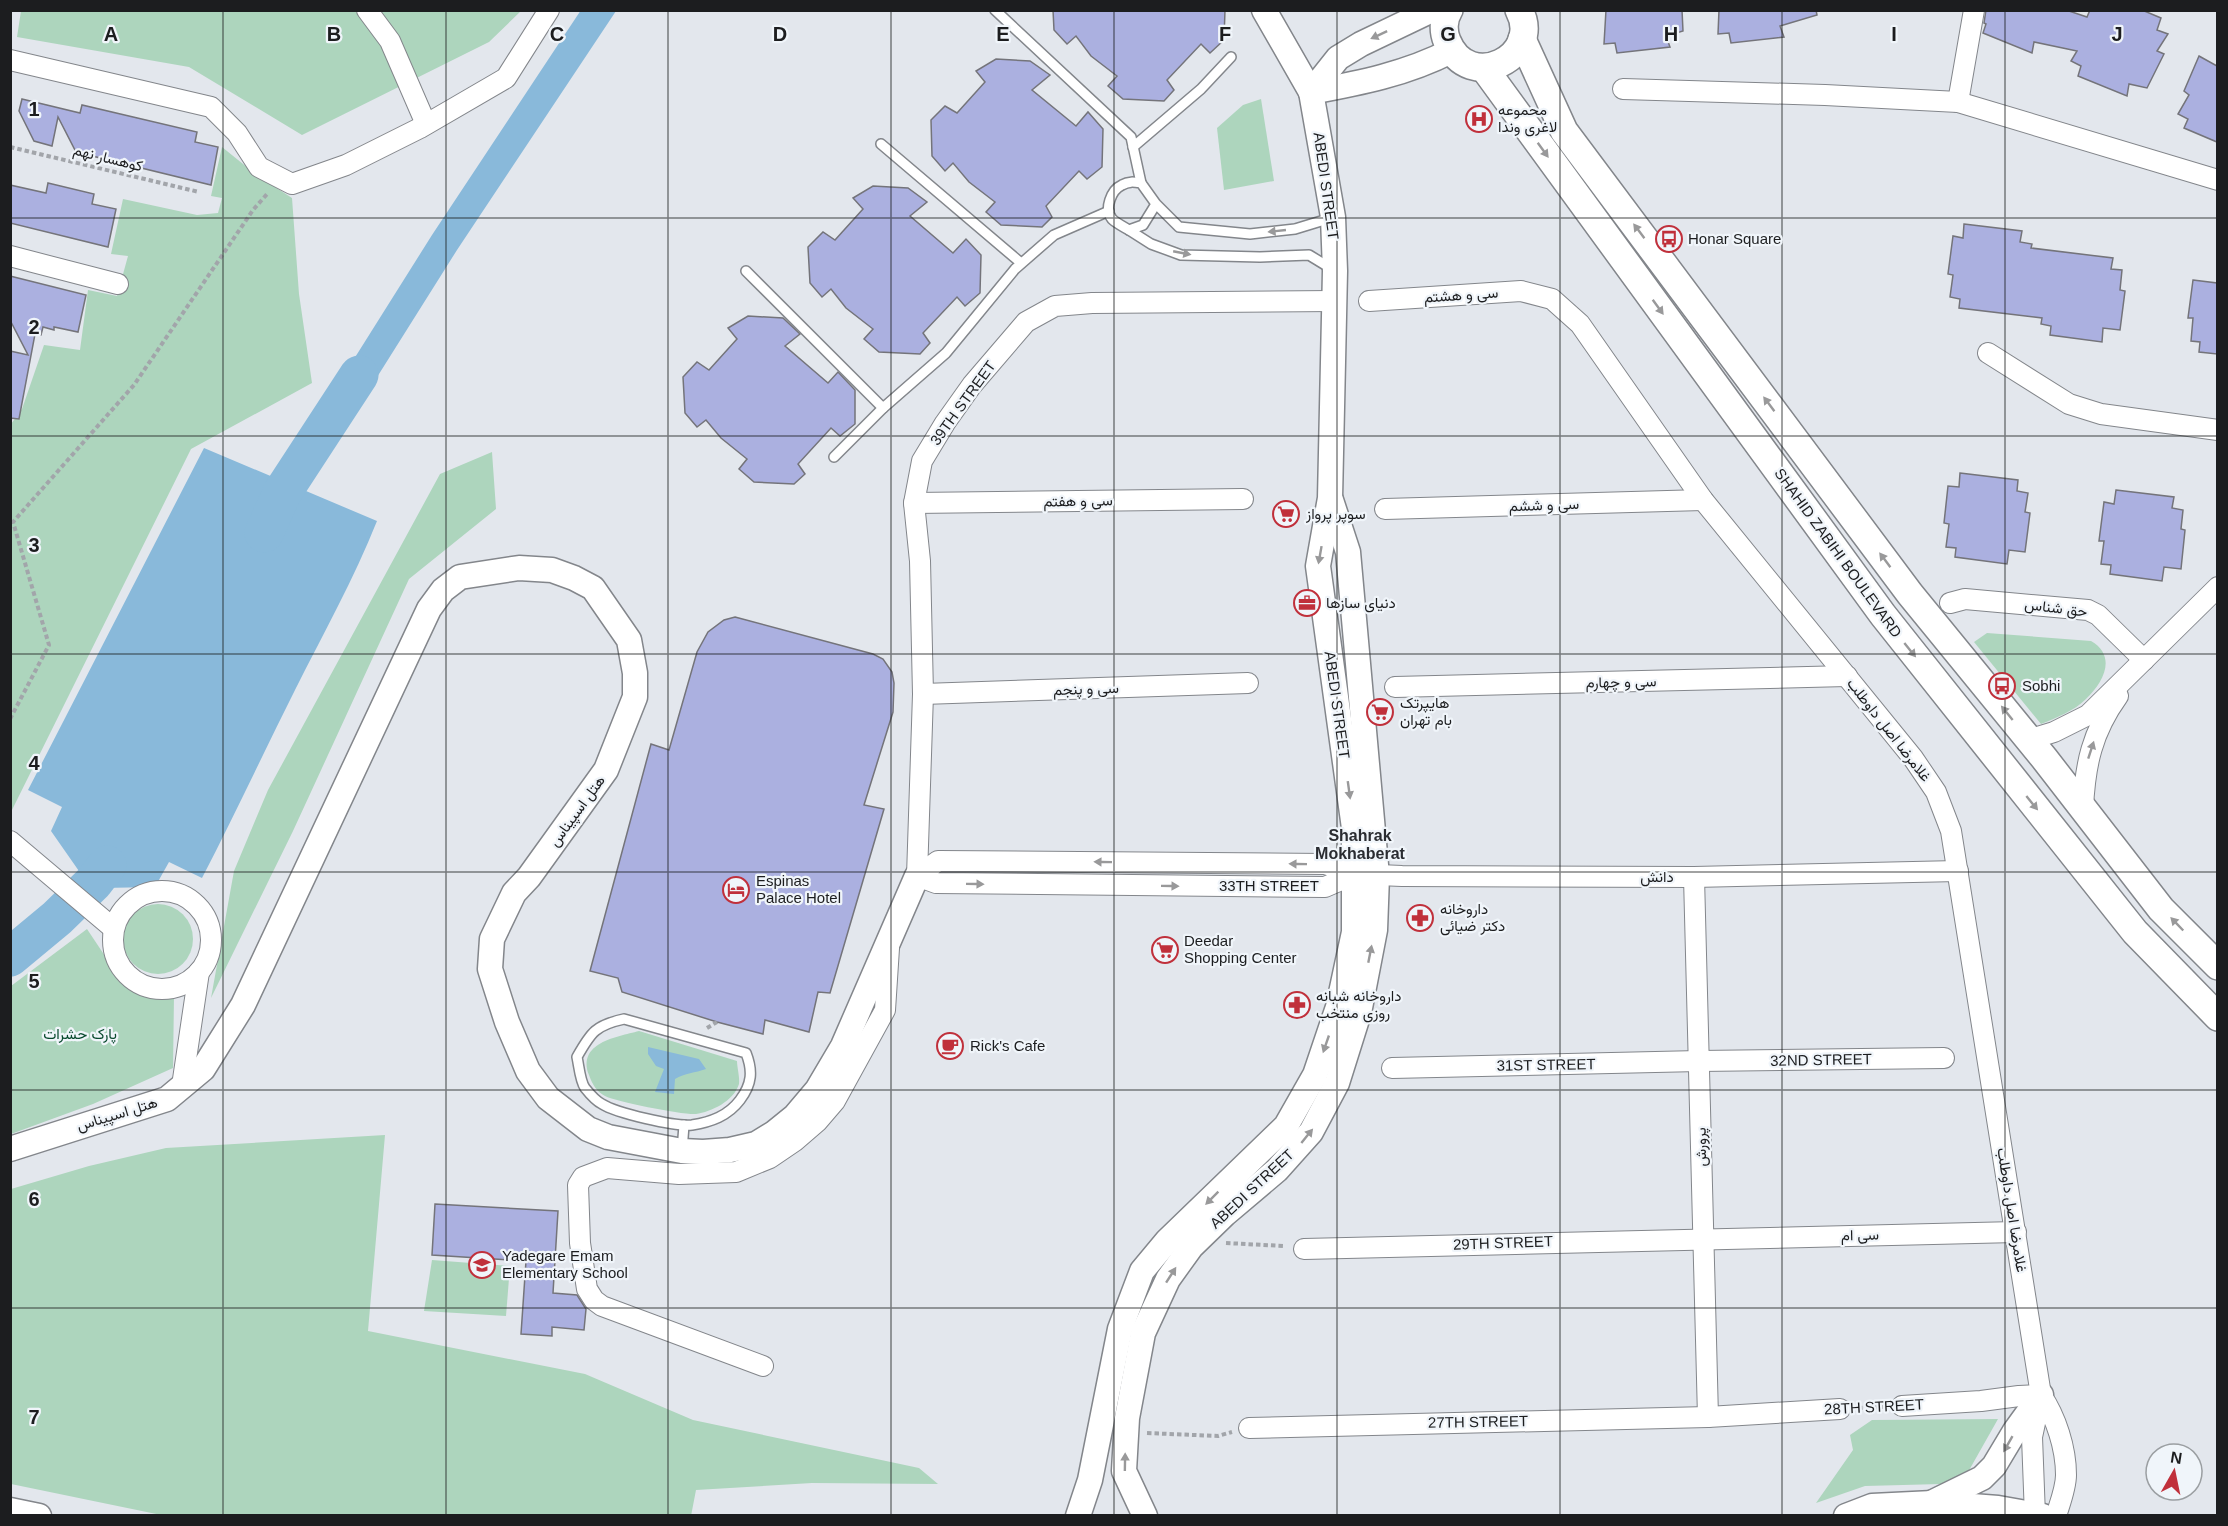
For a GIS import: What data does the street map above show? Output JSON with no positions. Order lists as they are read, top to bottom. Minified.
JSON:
{"streets":{"main road":["SHAHID ZABIHI BOULEVARD"],"street":["ABEDI STREET","سی و هشتم","39TH STREET","سی و هفتم","سی و ششم","حق شناس","سی و چهارم","سی و پنجم","غلامرضا اصل داوطلب","هتل اسپیناس","دانش","33TH STREET","32ND STREET","31ST STREET","پرورش","سی ام","29TH STREET","28TH STREET","27TH STREET"],"path":["کوهسار نهم"]},"crossings":[["ABEDI STREET","39TH STREET"],["ABEDI STREET","دانش"],["ABEDI STREET","33TH STREET"],["سی و هشتم","غلامرضا اصل داوطلب"],["39TH STREET","سی و هفتم"],["39TH STREET","سی و پنجم"],["39TH STREET","هتل اسپیناس"],["39TH STREET","33TH STREET"],["سی و ششم","غلامرضا اصل داوطلب"],["سی و چهارم","غلامرضا اصل داوطلب"],["غلامرضا اصل داوطلب","دانش"],["غلامرضا اصل داوطلب","سی ام"],["غلامرضا اصل داوطلب","28TH STREET"],["هتل اسپیناس","33TH STREET"],["دانش","33TH STREET"],["دانش","پرورش"],["32ND STREET","31ST STREET"],["32ND STREET","پرورش"],["31ST STREET","پرورش"],["پرورش","سی ام"],["پرورش","29TH STREET"],["پرورش","28TH STREET"],["پرورش","27TH STREET"],["سی ام","29TH STREET"],["28TH STREET","27TH STREET"]],"districts":["Shahrak Mokhaberat"],"parks":["پارک حشرات"],"places":{"hospital":["محموعه لاغری وندا"],"bus stop":["Honar Square","Sobhi"],"supermarket":["سوپر پرواز","هایپرتک بام تهران","Deedar Shopping Center"],"office":["دنیای سازها"],"hotel":["Espinas Palace Hotel"],"pharmacy":["داروخانه دکتر ضیائی","داروخانه شبانه روزی منتخب"],"cafe":["Rick's Cafe"],"school or university":["Yadegare Emam Elementary School"]},"north":"top","grid":{"columns":["A","B","C","D","E","F","G","H","I","J"],"rows":["1","2","3","4","5","6","7"]}}
